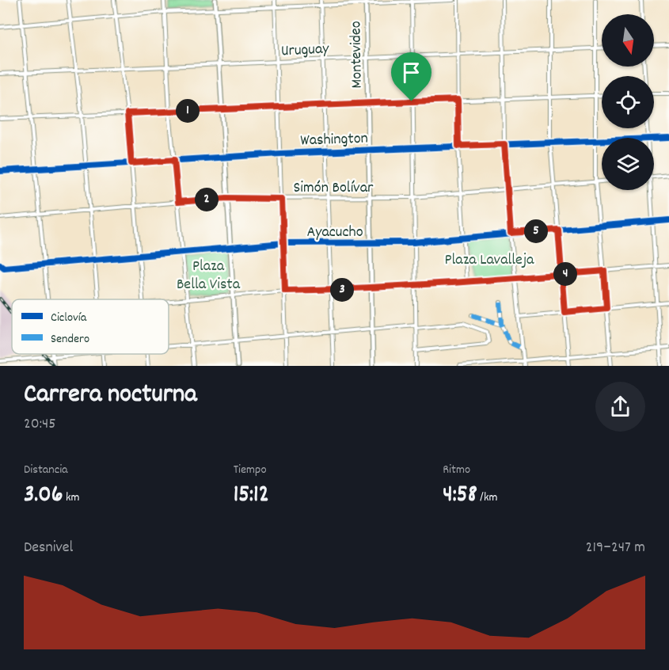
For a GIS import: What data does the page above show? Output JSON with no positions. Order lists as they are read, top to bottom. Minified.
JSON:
{"streets":{"street":["Uruguay","Montevideo","Washington","Simón Bolívar","Ayacucho"]},"crossings":[["Uruguay","Montevideo"],["Montevideo","Washington"],["Montevideo","Simón Bolívar"],["Montevideo","Ayacucho"]],"parks":["Plaza Lavalleja","Plaza Bella Vista"],"legend":["Ciclovía","Sendero"],"north":"bottom","page":{"pins":["1","2","5","4","3"],"heading":["Carrera nocturna","20:45"],"stats":[["Distancia","3.06 km"],["Tiempo","15:12"],["Ritmo","4:58 /km"]],"chart":["Desnivel","219–247 m"]}}
